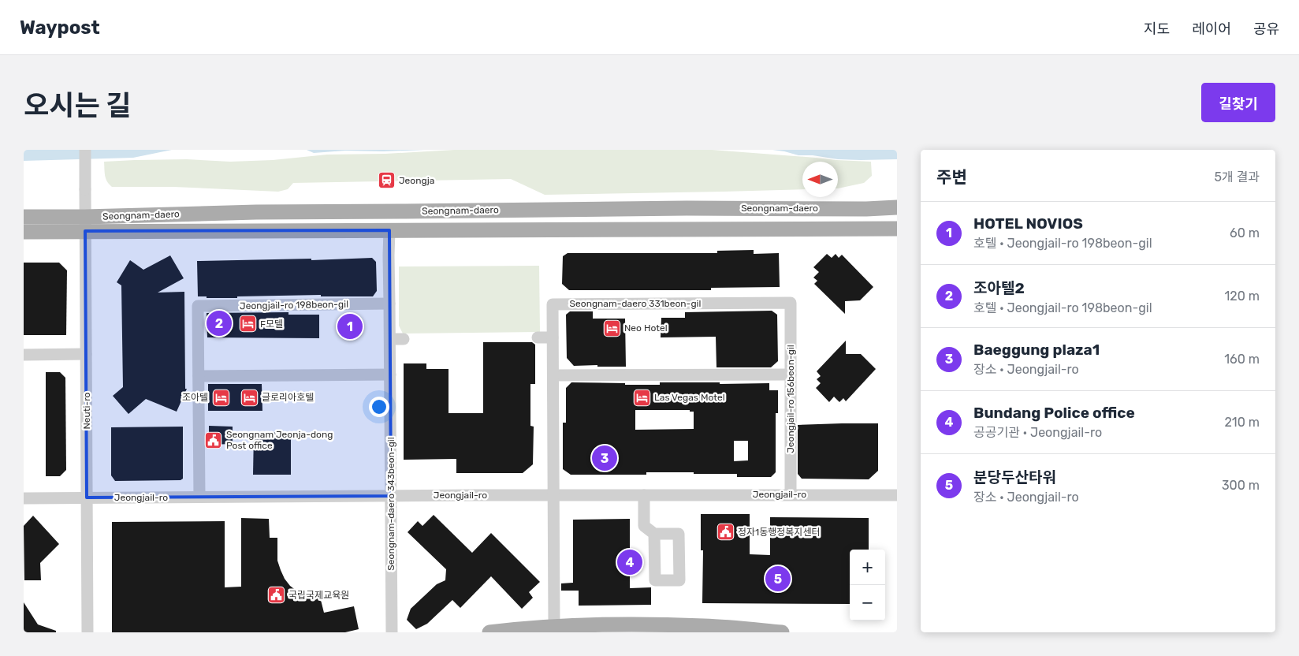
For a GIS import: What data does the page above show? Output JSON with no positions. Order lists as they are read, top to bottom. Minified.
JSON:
{"streets":{"main road":["Seongnam-daero"],"street":["Seongnam-daero 331beon-gil","Jeongjail-ro 198beon-gil","Jeongjail-ro 156beon-gil","Neuti-ro","Jeongjail-ro","Seongnam-daero 343beon-gil"]},"crossings":[["Seongnam-daero","Neuti-ro"],["Seongnam-daero","Seongnam-daero 343beon-gil"],["Seongnam-daero 331beon-gil","Jeongjail-ro 156beon-gil"],["Seongnam-daero 331beon-gil","Jeongjail-ro"],["Jeongjail-ro 198beon-gil","Jeongjail-ro"],["Jeongjail-ro 198beon-gil","Seongnam-daero 343beon-gil"],["Jeongjail-ro 156beon-gil","Jeongjail-ro"],["Neuti-ro","Jeongjail-ro"],["Jeongjail-ro","Seongnam-daero 343beon-gil"]],"places":{"station":["Jeongja"],"hotel":["F모텔","Neo Hotel","조아텔","글로리아호텔","Las Vegas Motel"],"public building":["Seongnam Jeonja-dong Post office","정자1동행정복지센터","국립국제교육원"]},"north":"left","page":{"header":"Waypost","nav":["지도","레이어","공유"],"title":"오시는 길","buttons":"길찾기","heading":["주변","5개 결과"],"list":[{"mark":"1","name":"HOTEL NOVIOS","note":"호텔 · Jeongjail-ro 198beon-gil","value":"60 m"},{"mark":"2","name":"조아텔2","note":"호텔 · Jeongjail-ro 198beon-gil","value":"120 m"},{"mark":"3","name":"Baeggung plaza1","note":"장소 · Jeongjail-ro","value":"160 m"},{"mark":"4","name":"Bundang Police office","note":"공공기관 · Jeongjail-ro","value":"210 m"},{"mark":"5","name":"분당두산타워","note":"장소 · Jeongjail-ro","value":"300 m"}],"pins":["2","1","3","4","5"],"map_buttons":["+","−"]}}
